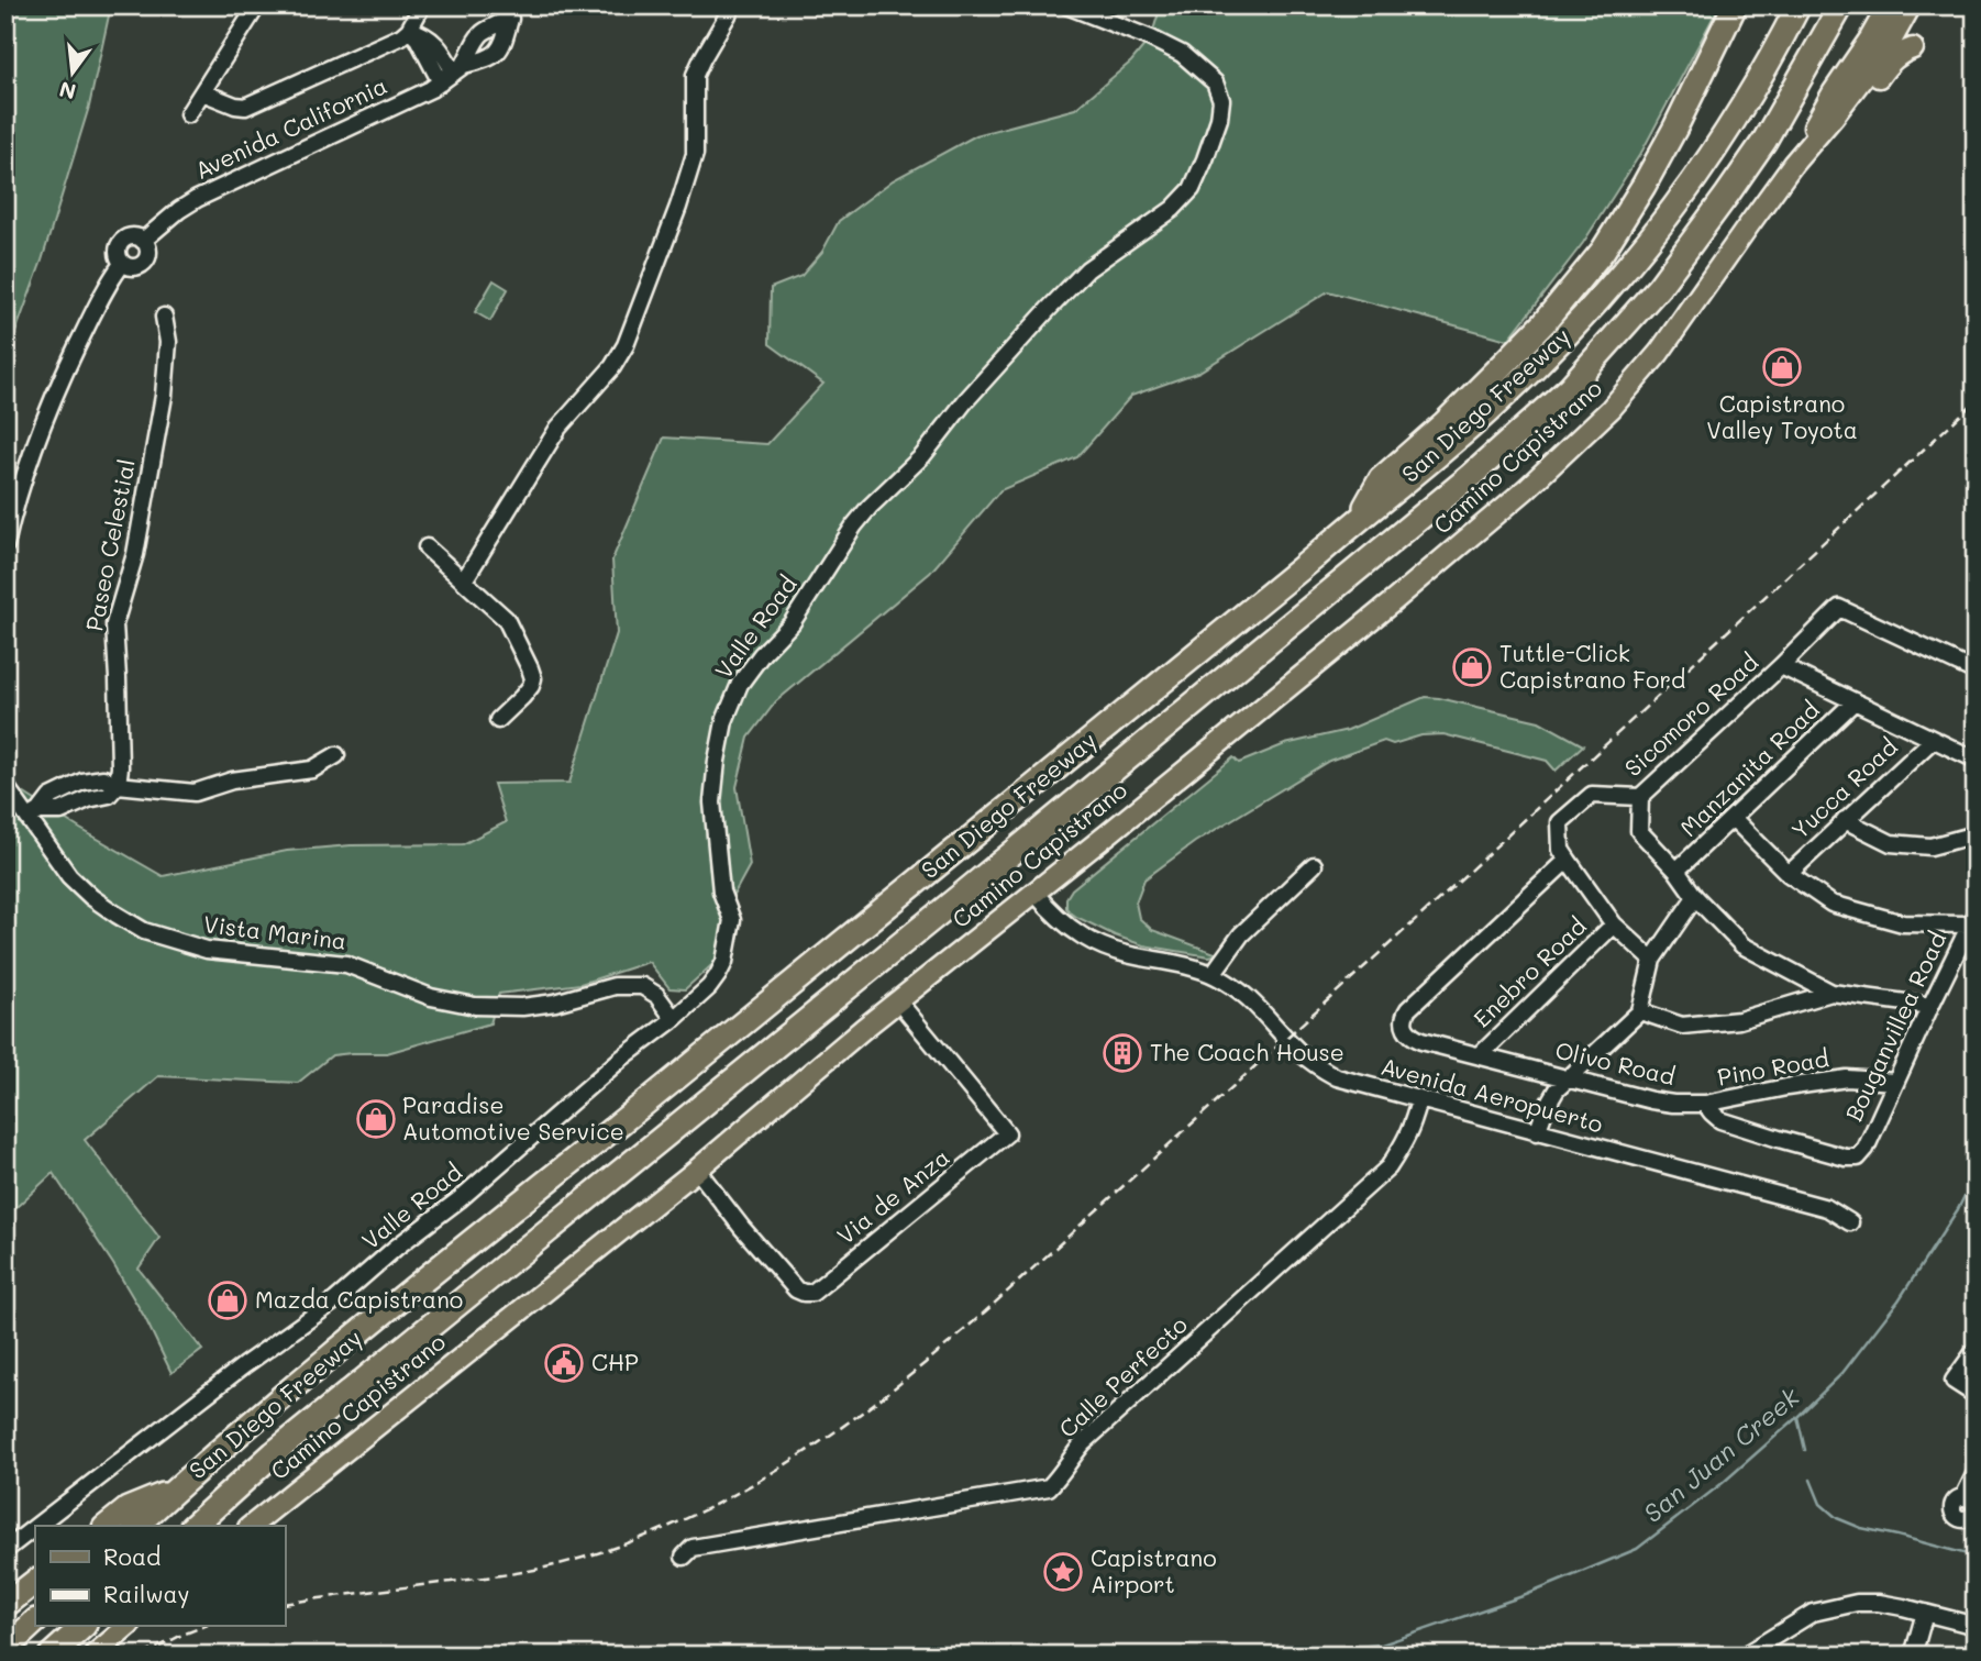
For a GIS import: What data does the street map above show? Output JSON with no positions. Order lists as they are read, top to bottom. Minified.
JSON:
{"streets":{"highway":["San Diego Freeway"],"main road":["Camino Capistrano"],"street":["Avenida California","Paseo Celestial","Valle Road","Sicomoro Road","Manzanita Road","Yucca Road","Vista Marina","Enebro Road","Bouganvillea Road","Olivo Road","Pino Road","Avenida Aeropuerto","Via de Anza","Calle Perfecto"]},"crossings":[["Camino Capistrano","Avenida Aeropuerto"],["Camino Capistrano","Via de Anza"],["Valle Road","Vista Marina"],["Sicomoro Road","Olivo Road"],["Enebro Road","Olivo Road"],["Bouganvillea Road","Olivo Road"],["Bouganvillea Road","Pino Road"],["Olivo Road","Pino Road"],["Avenida Aeropuerto","Calle Perfecto"]],"water":["San Juan Creek"],"places":{"shop":["Capistrano Valley Toyota","Tuttle-Click Capistrano Ford","Paradise Automotive Service","Mazda Capistrano"],"building":["The Coach House"],"public building":["CHP"],"place":["Capistrano Airport"]},"legend":["Road","Railway"],"north":"bottom"}
